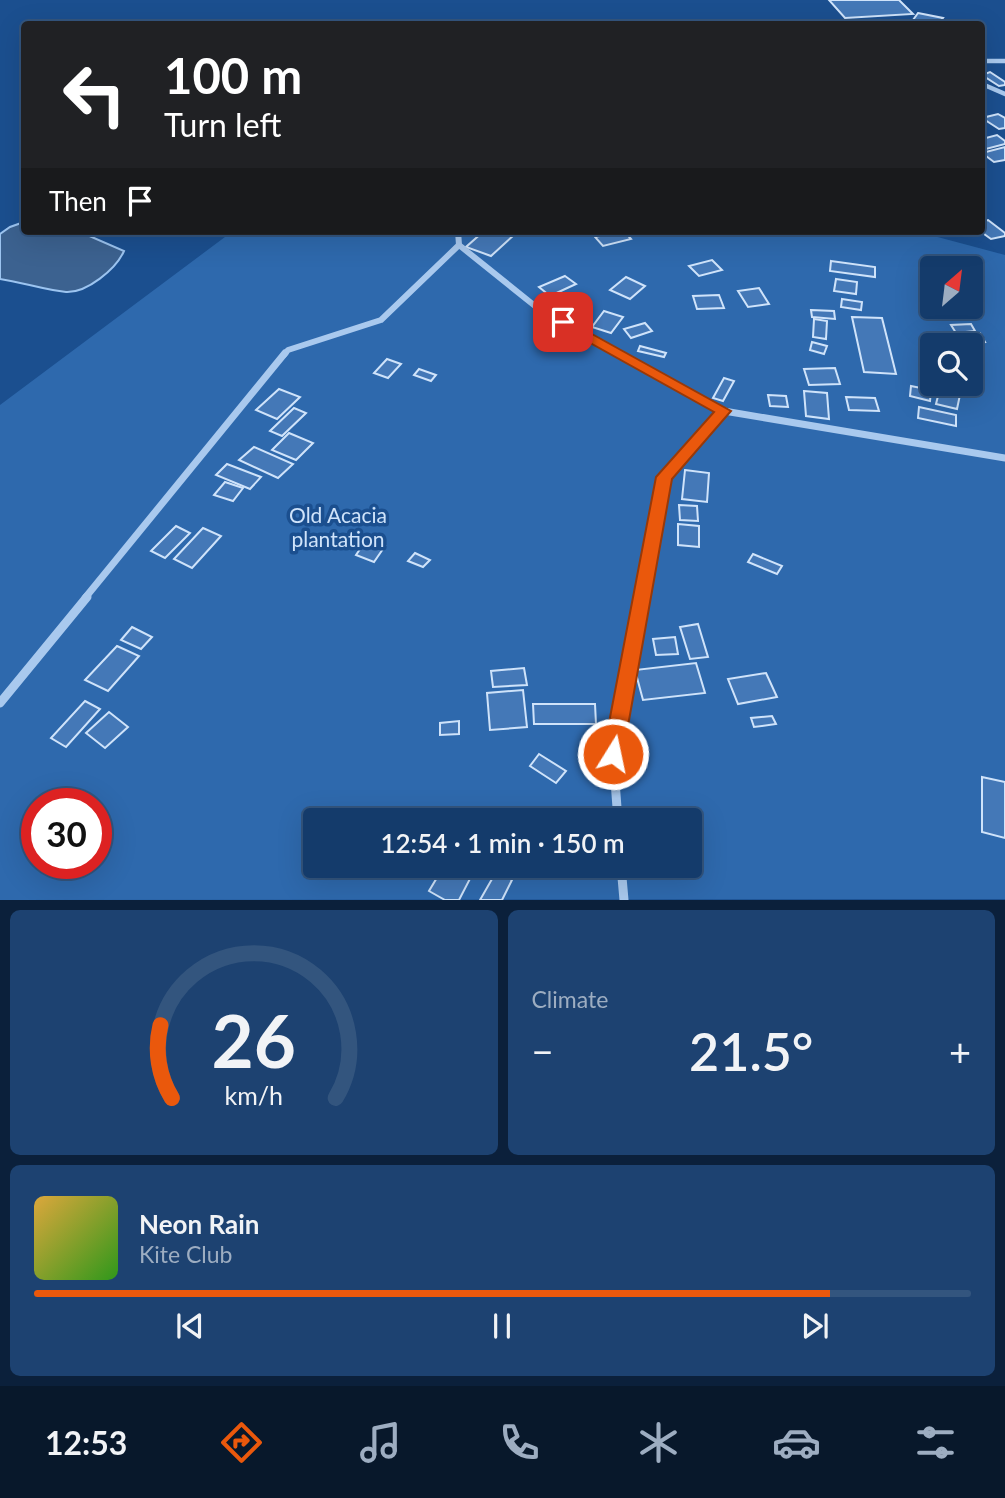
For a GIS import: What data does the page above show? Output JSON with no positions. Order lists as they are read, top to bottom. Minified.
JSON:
{"parks":["Old Acacia plantation"],"north":"top right","page":{"turn":["100 m","Turn left"],"then":"Then","limit":"30","trip":"12:54 · 1 min · 150 m","tile":"Climate","heat":["−","21.5°","+"],"song":["Neon Rain","Kite Club"],"tabs":"12:53","gauge":["26","km/h"]}}
